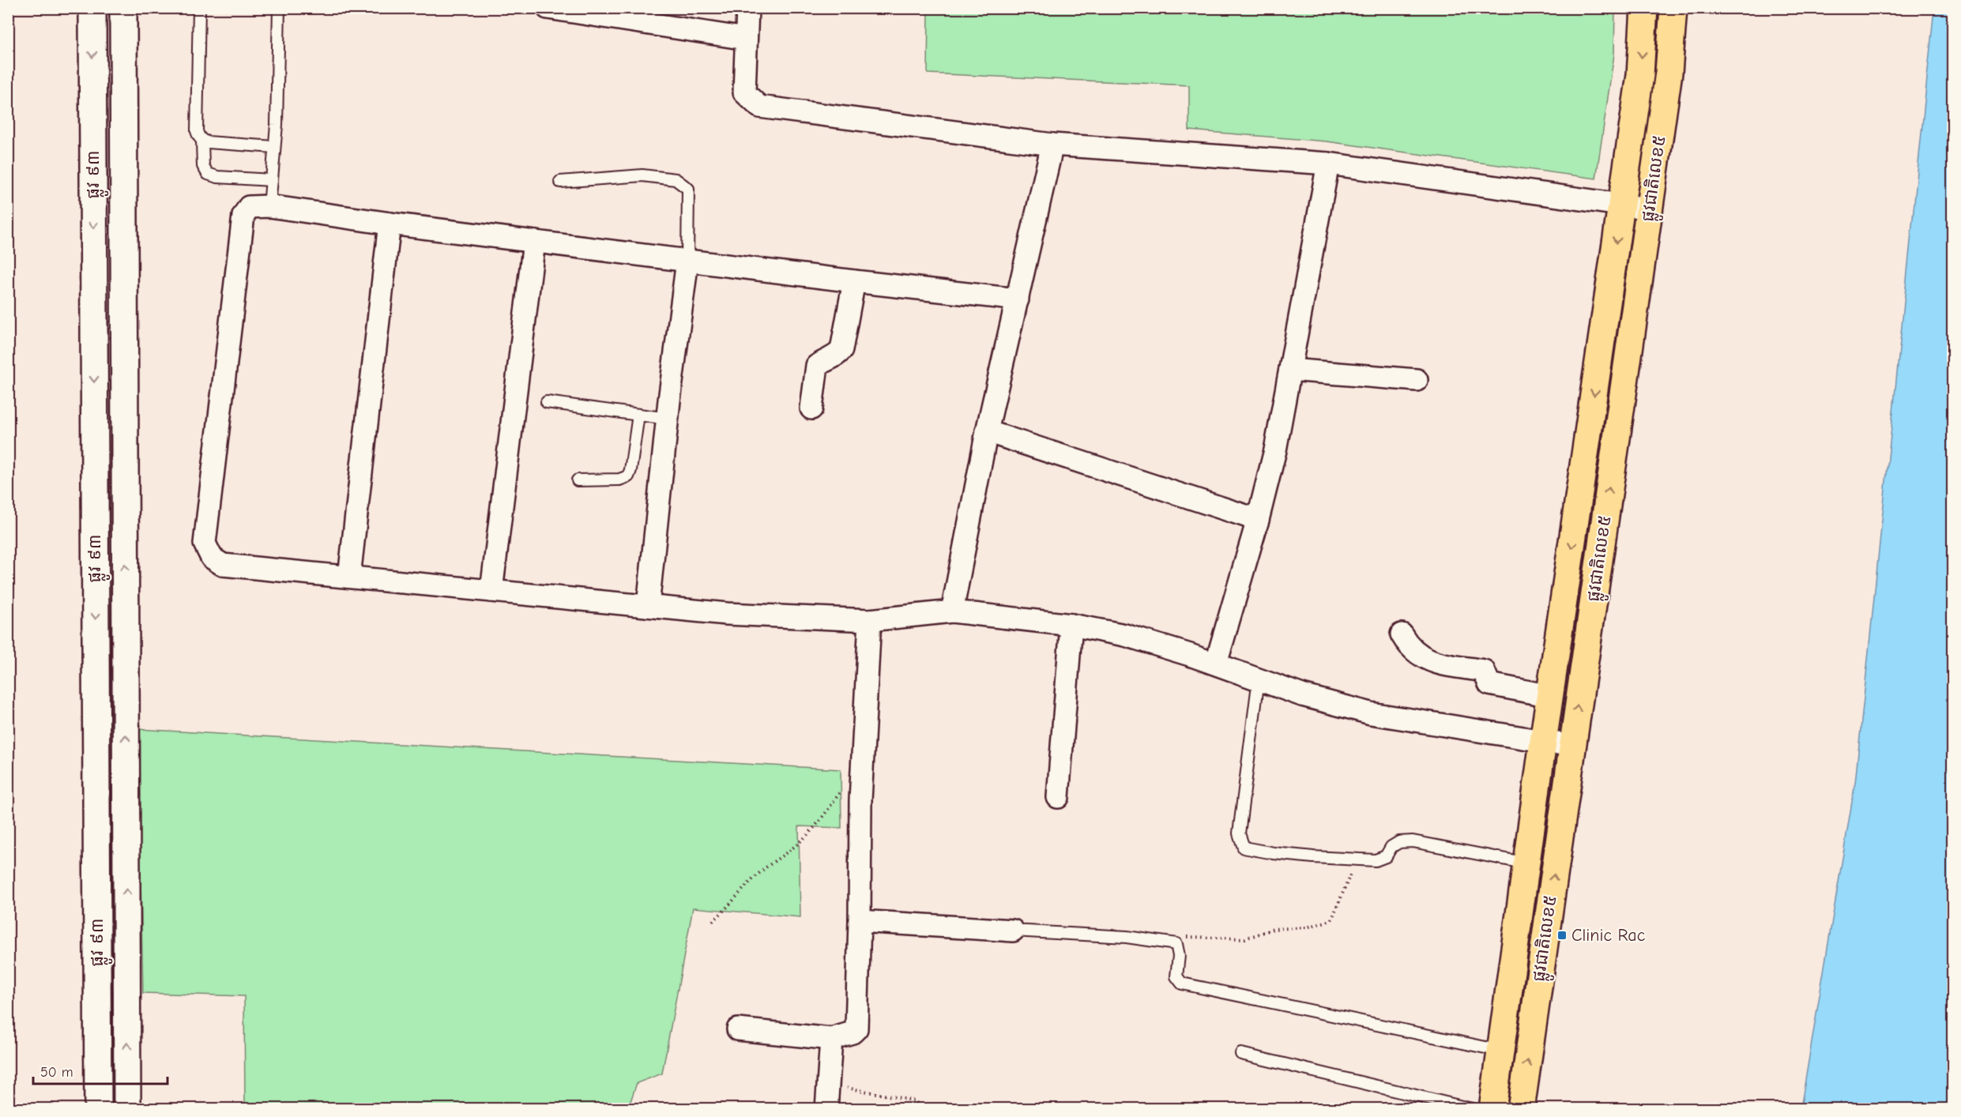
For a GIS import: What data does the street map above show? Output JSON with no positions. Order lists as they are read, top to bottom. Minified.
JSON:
{"streets":{"highway":["ផ្លូវជាតិលេខ៥"],"street":["ផ្លូវ ៩៣"]},"places":{"transit":["Clinic Rac"]},"scale_bar":"50 m"}
